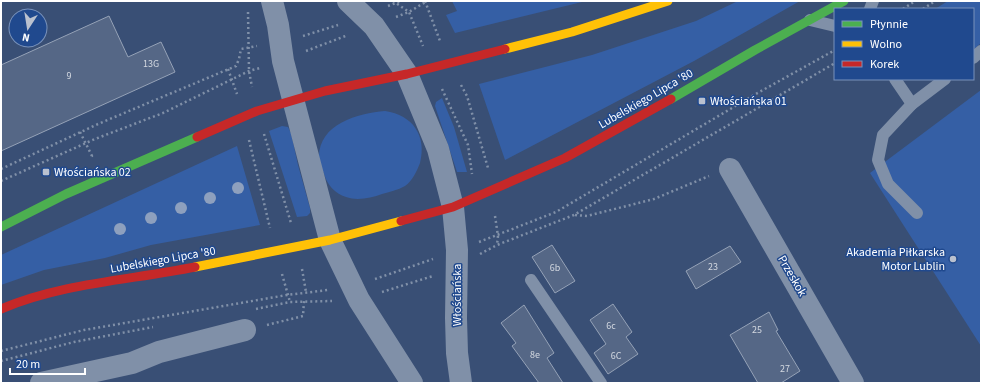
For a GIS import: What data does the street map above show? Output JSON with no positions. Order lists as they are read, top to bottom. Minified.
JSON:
{"streets":{"main road":["Lubelskiego Lipca '80"],"street":["Przeskok","Włościańska"]},"crossings":[["Lubelskiego Lipca '80","Włościańska"]],"places":{"transit":["Włościańska 01","Włościańska 02"],"other":["Akademia Piłkarska Motor Lublin"]},"house_numbers":["13G","9","23","6b","6c","25","8e","6C","27"],"legend":["Płynnie","Wolno","Korek"],"scale_bar":"20 m","north":"bottom"}
